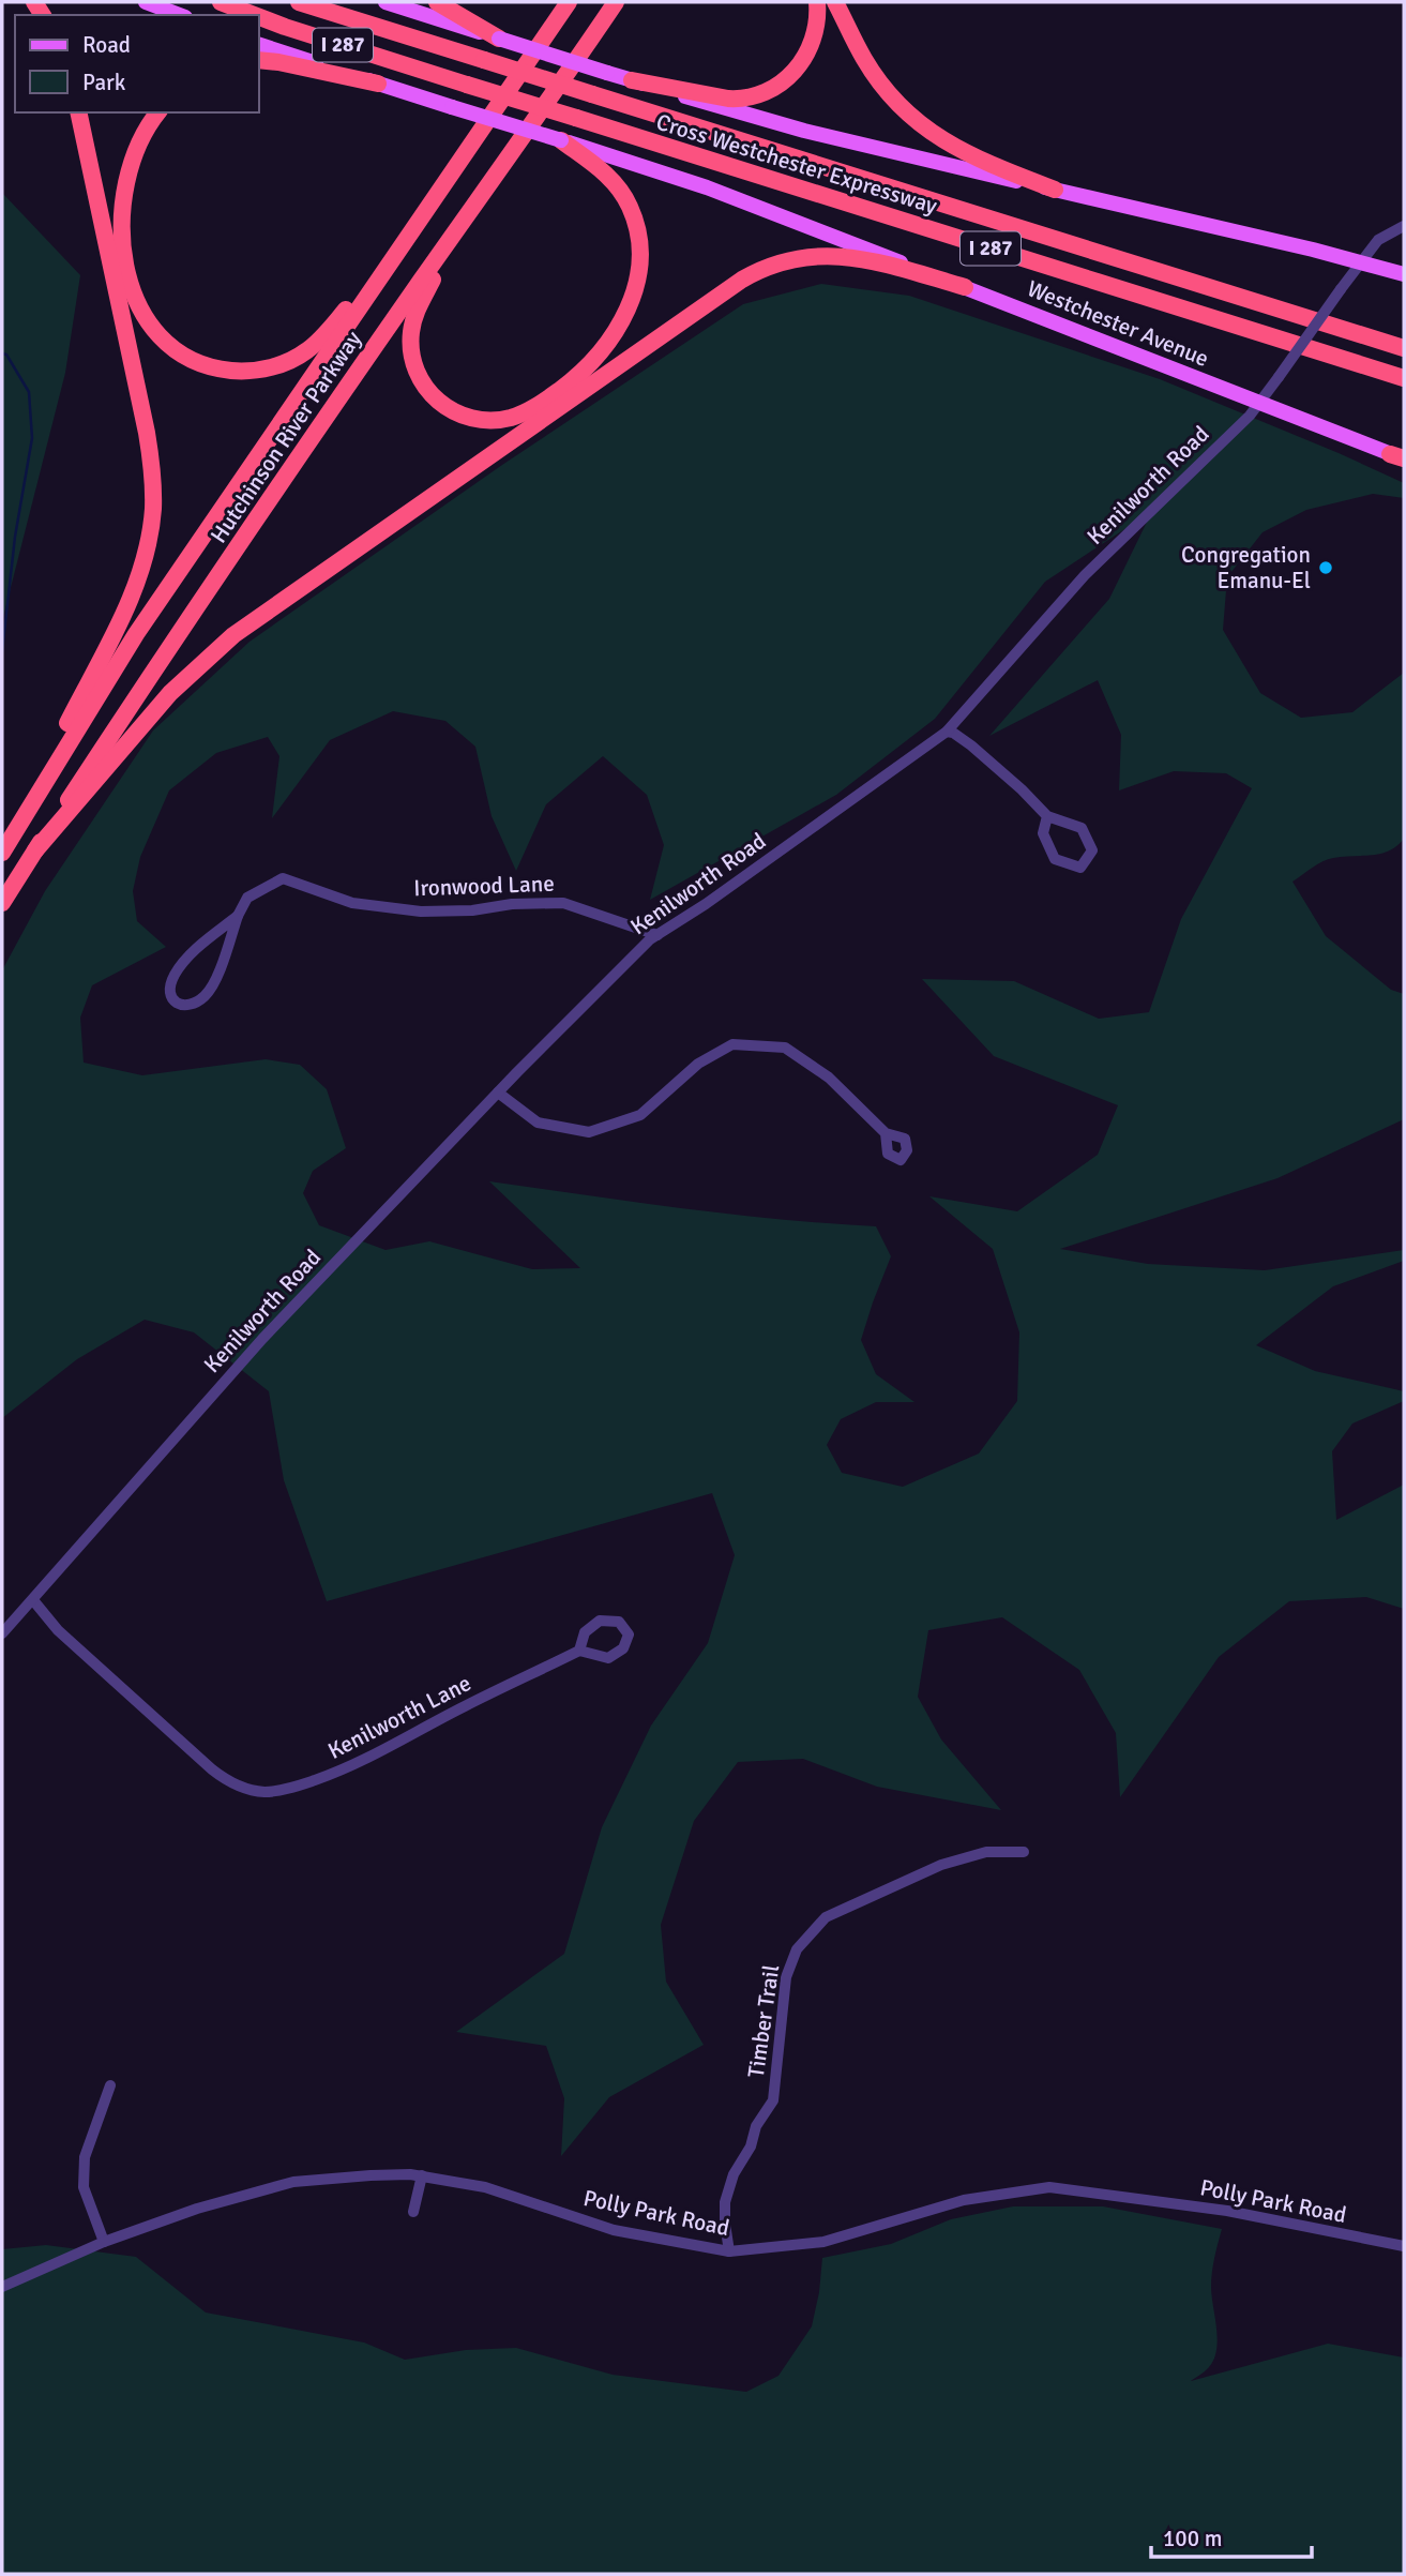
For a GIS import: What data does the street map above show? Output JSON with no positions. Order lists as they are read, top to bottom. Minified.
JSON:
{"streets":{"highway":["I 287","Cross Westchester Expressway","Hutchinson River Parkway"],"main road":["Westchester Avenue"],"street":["Kenilworth Road","Ironwood Lane","Kenilworth Lane","Timber Trail","Polly Park Road"]},"crossings":[["Westchester Avenue","Kenilworth Road"],["Kenilworth Road","Ironwood Lane"],["Kenilworth Road","Kenilworth Lane"],["Timber Trail","Polly Park Road"]],"places":["Congregation Emanu-El"],"legend":["Road","Park"],"scale_bar":"100 m"}
